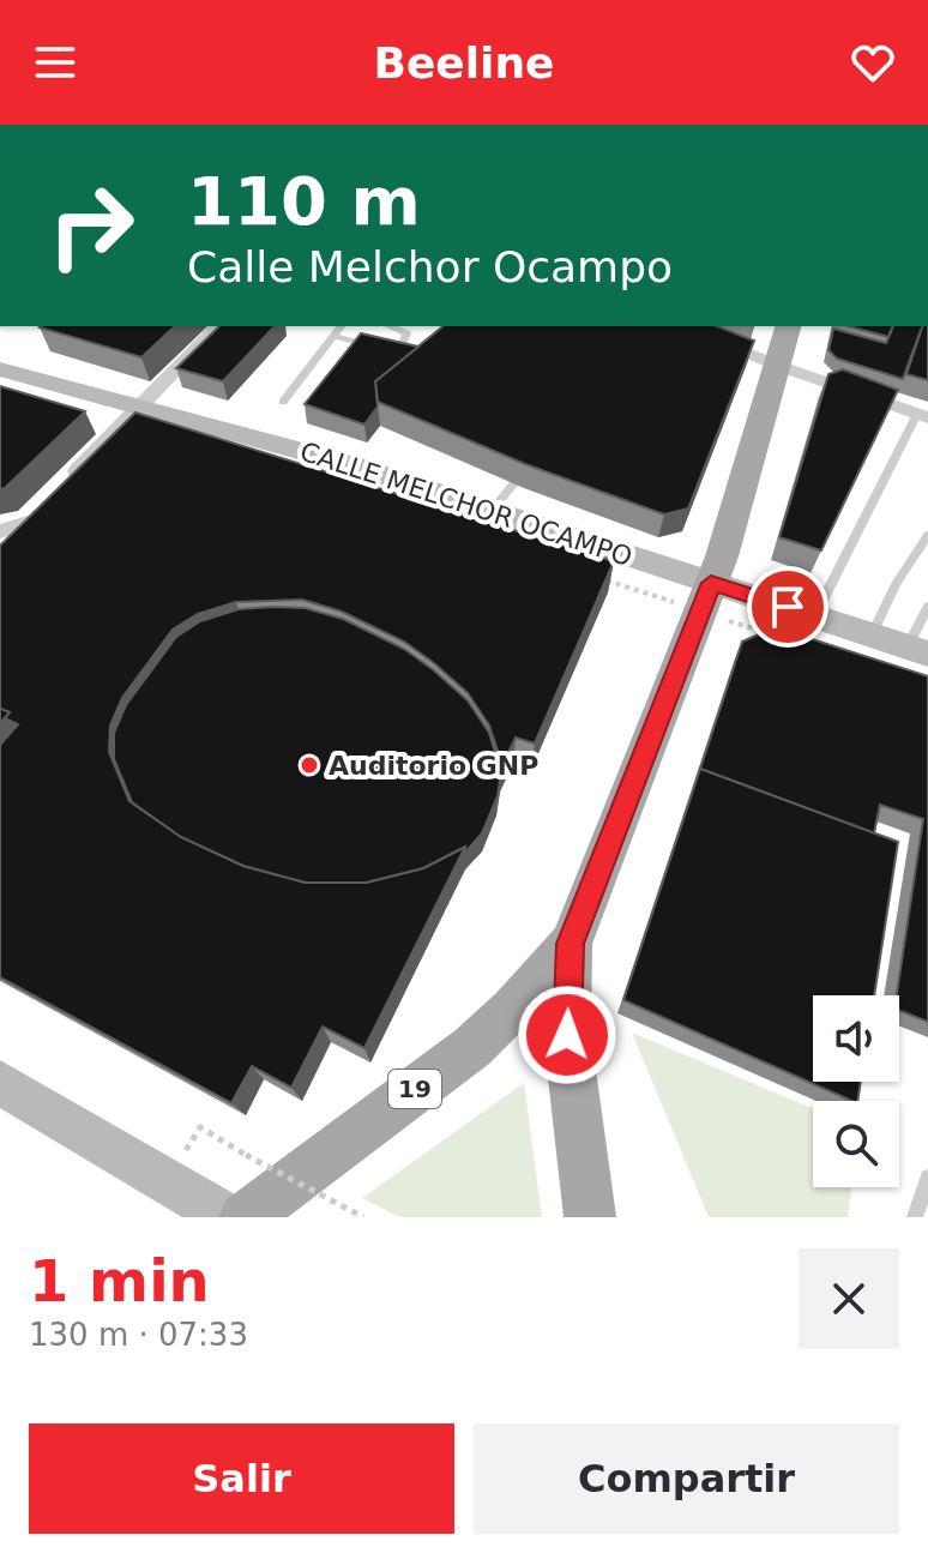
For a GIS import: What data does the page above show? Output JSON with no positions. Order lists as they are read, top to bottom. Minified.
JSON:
{"streets":{"main road":["19"],"street":["CALLE MELCHOR OCAMPO"]},"crossings":[["CALLE MELCHOR OCAMPO","19"]],"places":["Auditorio GNP"],"page":{"header":"Beeline","turn":["110 m","Calle Melchor Ocampo"],"heading":["1 min","130 m · 07:33"],"buttons":["Salir","Compartir"]}}
